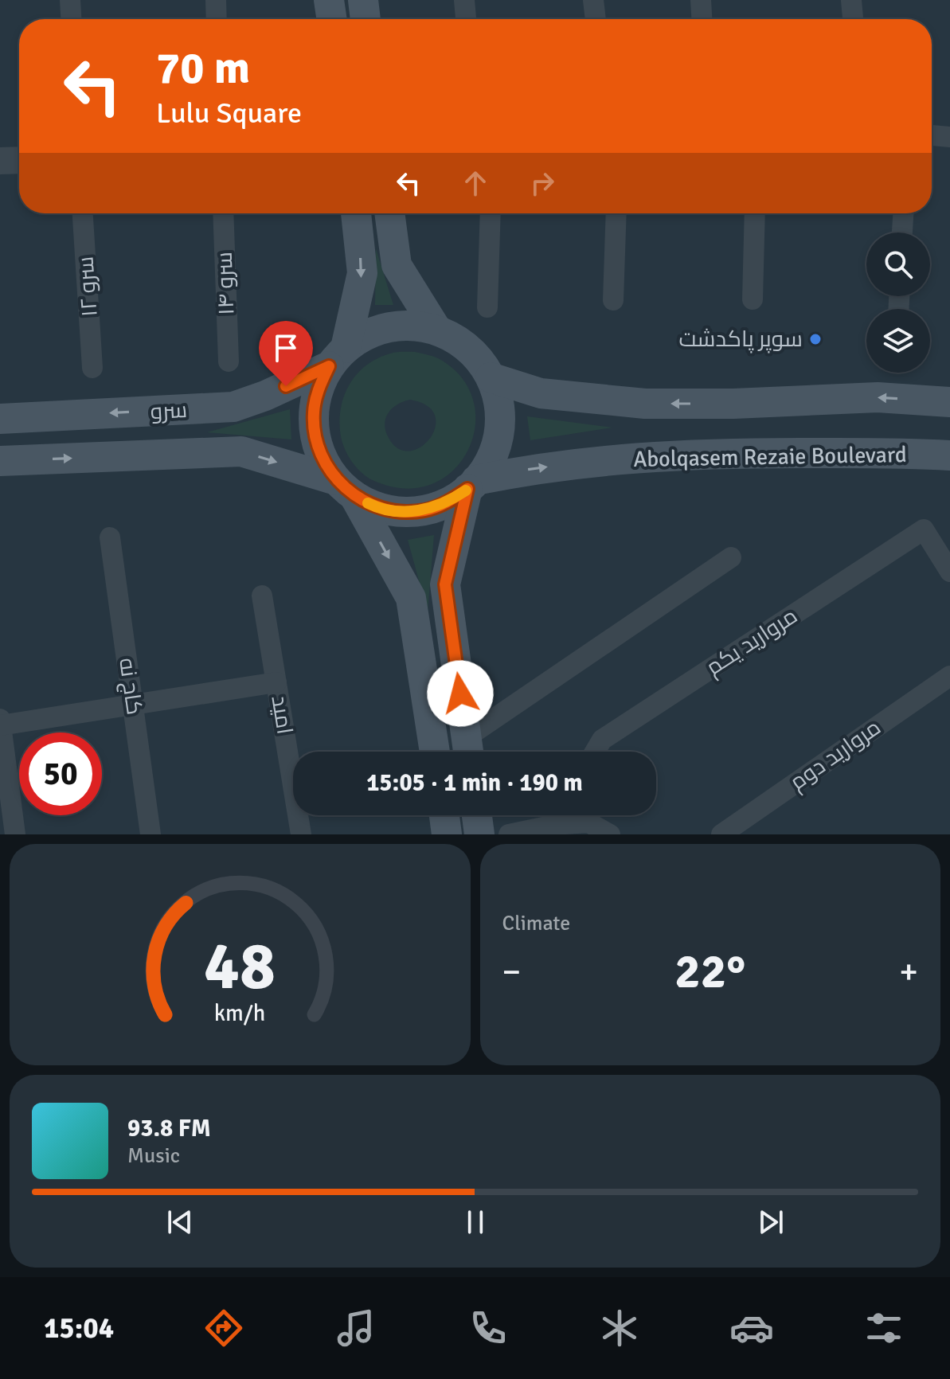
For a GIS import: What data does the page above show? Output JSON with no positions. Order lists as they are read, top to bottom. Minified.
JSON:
{"streets":{"main road":["سرو","Abolqasem Rezaie Boulevard"],"street":["سرو ۱۴","سرو ۱۲","مروارید یکم","کاج نه","امید","مروارید دوم"]},"crossings":[["سرو","Abolqasem Rezaie Boulevard"]],"places":["سوپر پاکدشت"],"page":{"turn":["70 m","Lulu Square"],"limit":"50","trip":"15:05 · 1 min · 190 m","tile":"Climate","heat":["−","22°","+"],"song":["93.8 FM","Music"],"tabs":"15:04","gauge":["48","km/h"]}}
